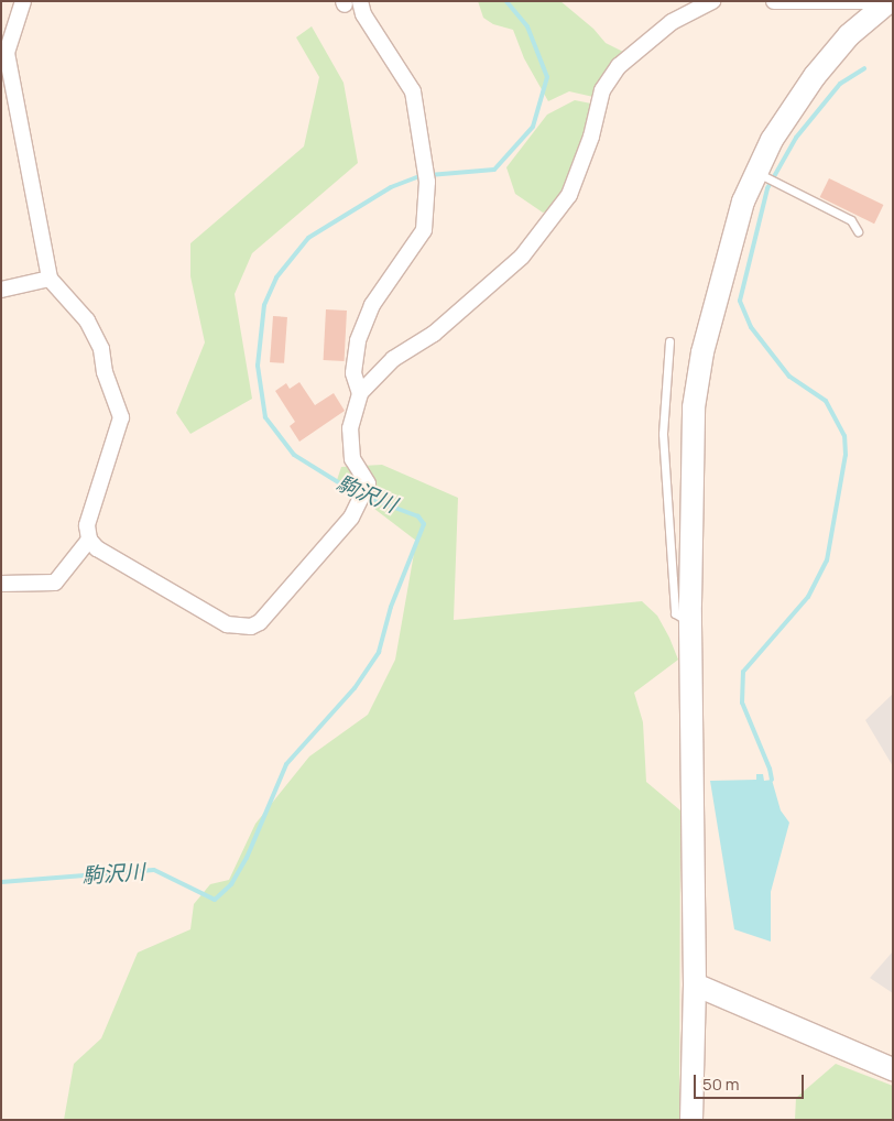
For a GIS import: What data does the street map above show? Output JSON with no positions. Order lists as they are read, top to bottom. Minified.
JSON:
{"water":["駒沢川"],"scale_bar":"50 m"}
